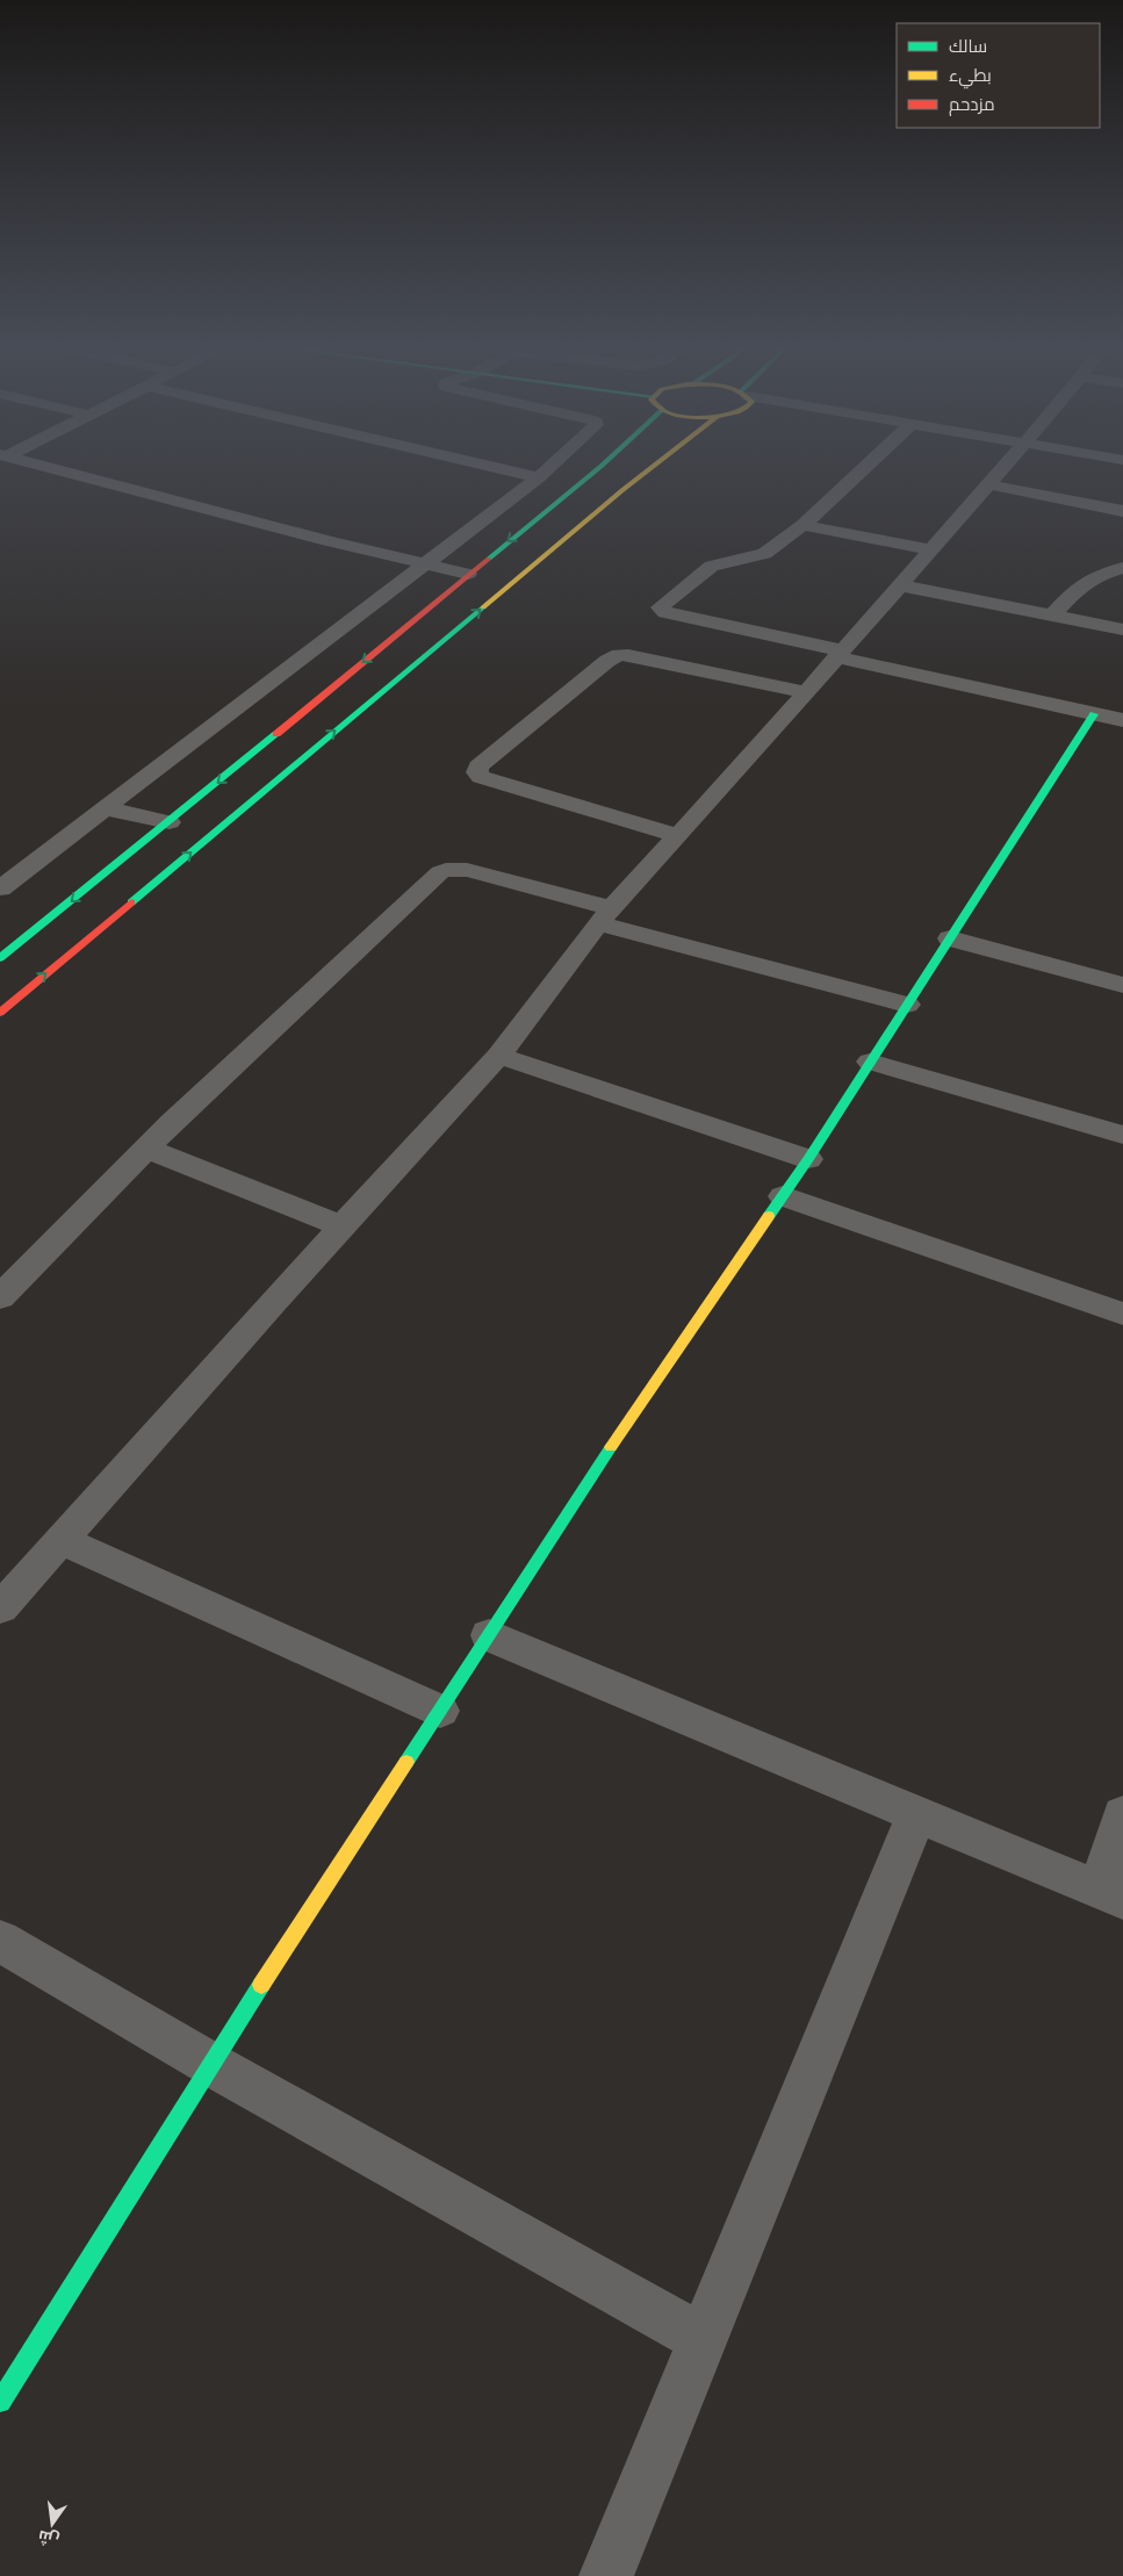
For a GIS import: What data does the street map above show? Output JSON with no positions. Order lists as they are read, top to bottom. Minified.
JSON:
{"legend":["سالك","بطيء","مزدحم"],"north":"bottom"}
